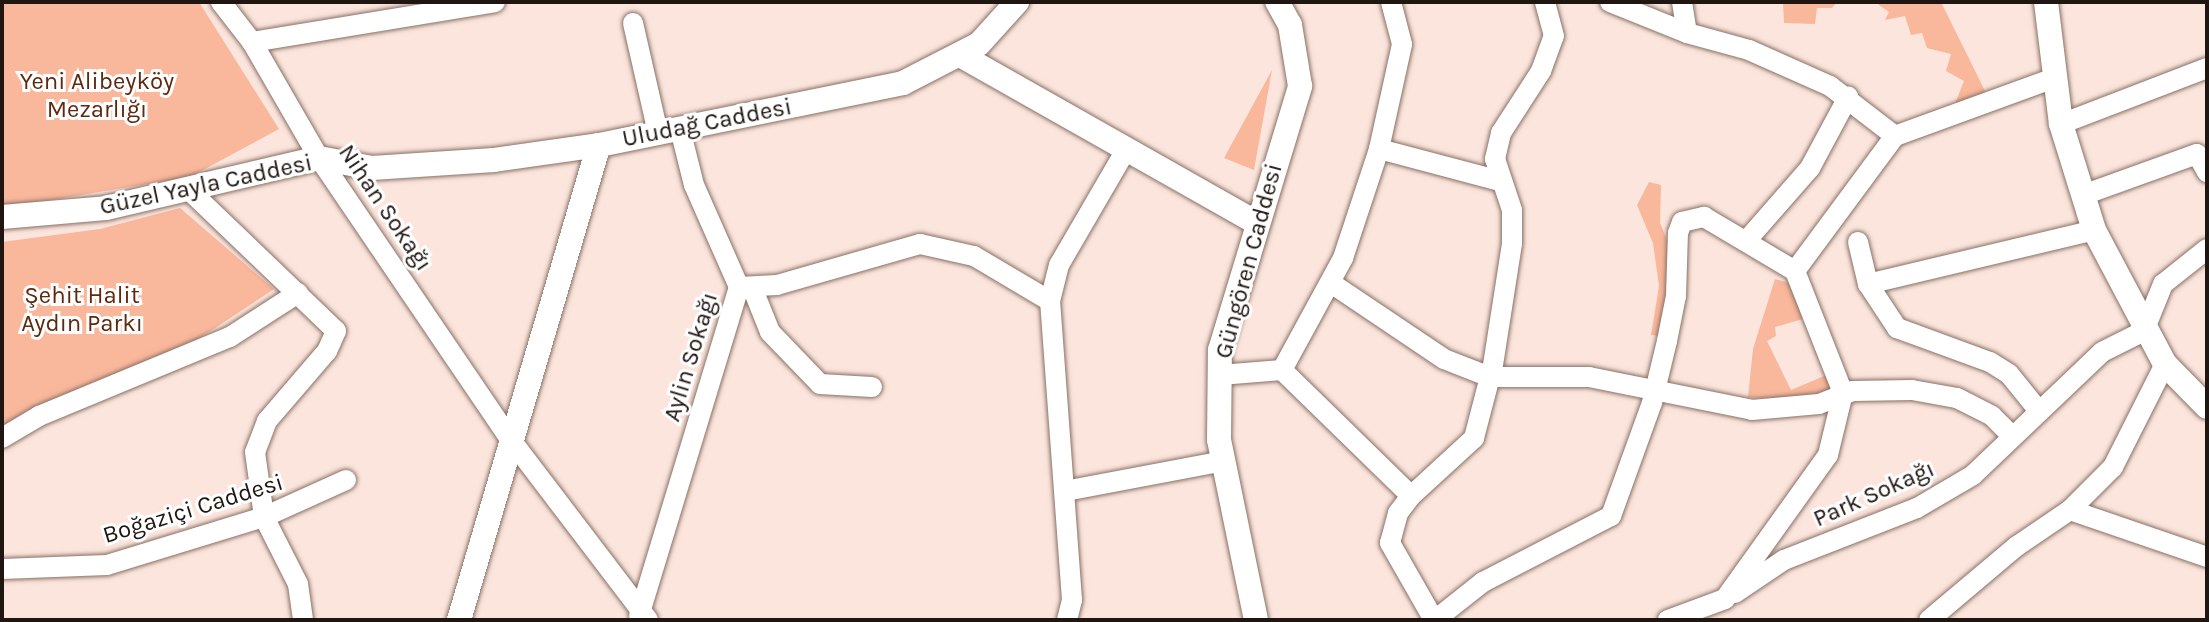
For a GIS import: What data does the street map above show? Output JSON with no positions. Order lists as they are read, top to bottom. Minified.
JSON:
{"streets":{"main road":["Uludağ Caddesi","Güzel Yayla Caddesi","Güngören Caddesi"],"street":["Nihan Sokağı","Aylin Sokağı","Park Sokağı","Boğaziçi Caddesi"]},"crossings":[["Uludağ Caddesi","Güzel Yayla Caddesi"],["Uludağ Caddesi","Nihan Sokağı"],["Güzel Yayla Caddesi","Nihan Sokağı"],["Nihan Sokağı","Aylin Sokağı"]],"parks":["Yeni Alibeyköy Mezarlığı","Şehit Halit Aydın Parkı"]}
